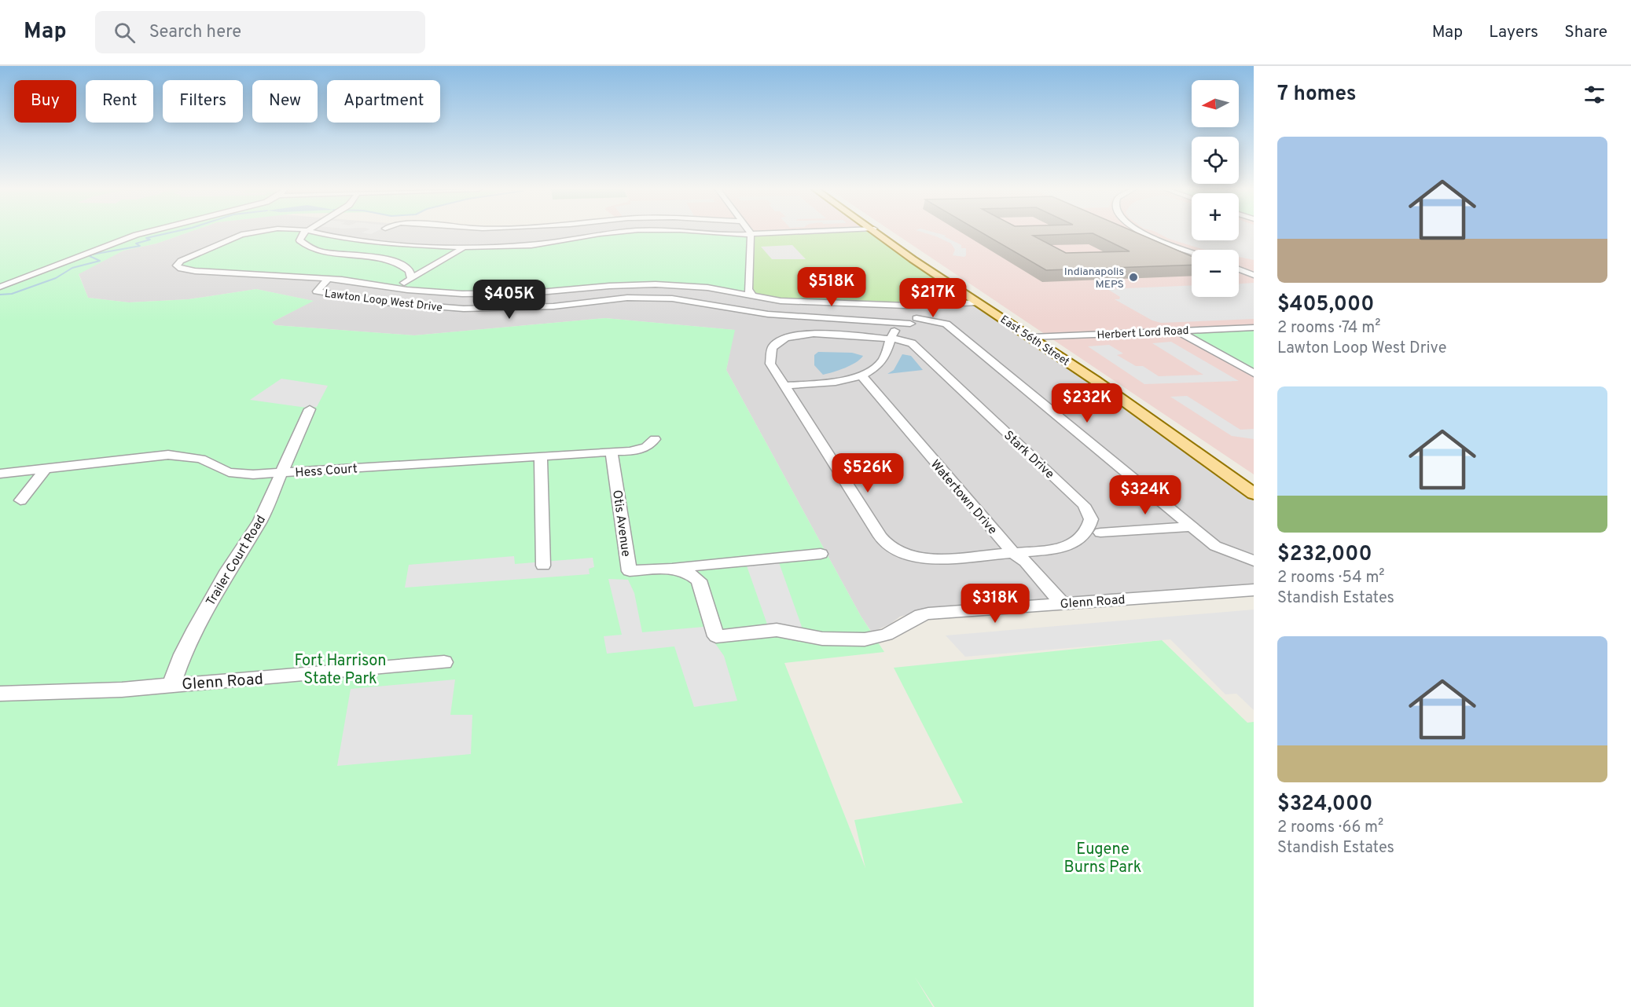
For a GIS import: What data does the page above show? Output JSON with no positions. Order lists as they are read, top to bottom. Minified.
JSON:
{"streets":{"main road":["East 56th Street"],"street":["Lawton Loop West Drive","Herbert Lord Road","Stark Drive","Hess Court","Watertown Drive","Otis Avenue","Trailer Court Road","Glenn Road"]},"crossings":[["Lawton Loop West Drive","East 56th Street"],["Herbert Lord Road","East 56th Street"],["Stark Drive","Watertown Drive"],["Hess Court","Otis Avenue"],["Hess Court","Trailer Court Road"],["Watertown Drive","Glenn Road"],["Otis Avenue","Glenn Road"],["Trailer Court Road","Glenn Road"]],"parks":["Fort Harrison State Park","Eugene Burns Park"],"places":["Indianapolis MEPS"],"north":"left","page":{"header":"Map","search":"Search here","nav":["Map","Layers","Share"],"heading":"7 homes","map_buttons":["+","−"],"chip":["Buy","Rent","Filters","New","Apartment"],"list":[{"name":"$405,000","note":"2 rooms · 74 m² · Lawton Loop West Drive"},{"name":"$232,000","note":"2 rooms · 54 m² · Standish Estates"},{"name":"$324,000","note":"2 rooms · 66 m² · Standish Estates"}],"price":["$518K","$217K","$405K","$232K","$526K","$324K","$318K"]}}
